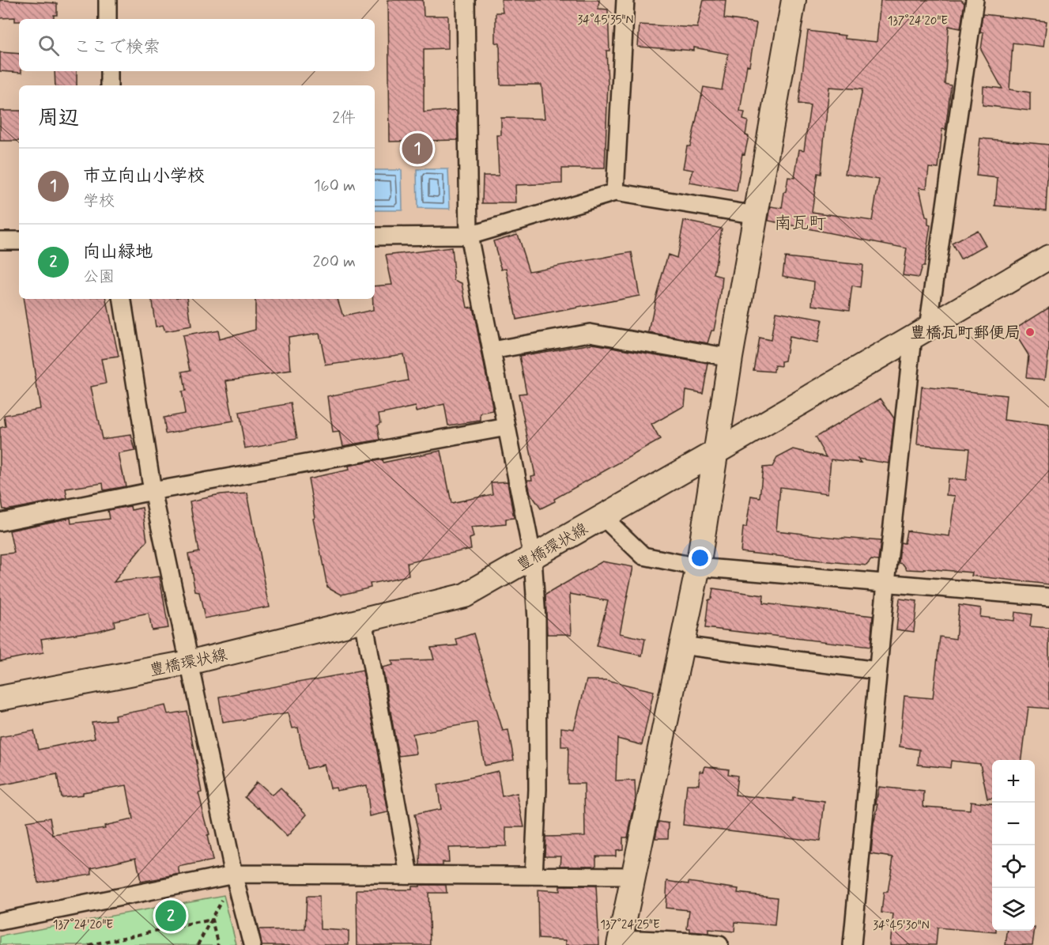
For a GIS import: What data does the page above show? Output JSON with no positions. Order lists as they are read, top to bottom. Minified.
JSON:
{"streets":{"main road":["豊橋環状線"]},"districts":["南瓦町"],"places":["豊橋瓦町郵便局"],"page":{"search":"ここで検索","heading":["周辺","2件"],"pins":["1","2"],"list":[{"mark":"1","name":"市立向山小学校","note":"学校","value":"160 m"},{"mark":"2","name":"向山緑地","note":"公園","value":"200 m"}],"map_buttons":["+","−"]},"coordinates":["34°45'35\"N","137°24'20\"E","137°24'25\"E","34°45'30\"N"]}
